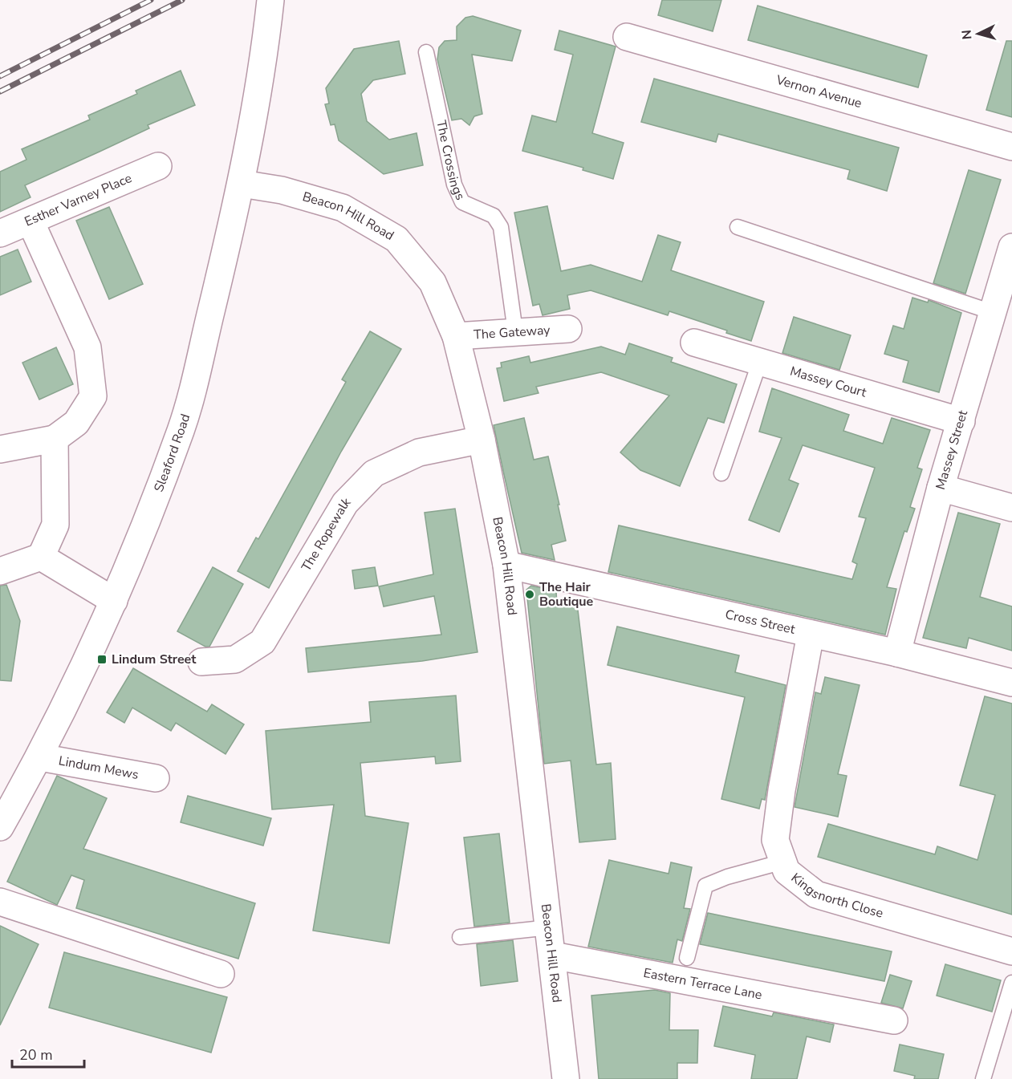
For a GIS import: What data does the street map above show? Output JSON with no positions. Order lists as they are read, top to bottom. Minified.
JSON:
{"streets":{"street":["Vernon Avenue","Esther Varney Place","Beacon Hill Road","The Gateway","Massey Court","Massey Street","Sleaford Road","The Ropewalk","Cross Street","Lindum Mews","Kingsnorth Close","Eastern Terrace Lane"],"lane":["The Crossings"]},"crossings":[["The Crossings","The Gateway"],["Beacon Hill Road","The Gateway"],["Beacon Hill Road","Sleaford Road"],["Beacon Hill Road","The Ropewalk"],["Beacon Hill Road","Cross Street"],["Beacon Hill Road","Eastern Terrace Lane"],["Massey Court","Massey Street"],["Massey Street","Cross Street"],["Sleaford Road","Lindum Mews"],["Cross Street","Kingsnorth Close"]],"places":{"other":["The Hair Boutique"],"transit":["Lindum Street"]},"scale_bar":"20 m","north":"left"}
